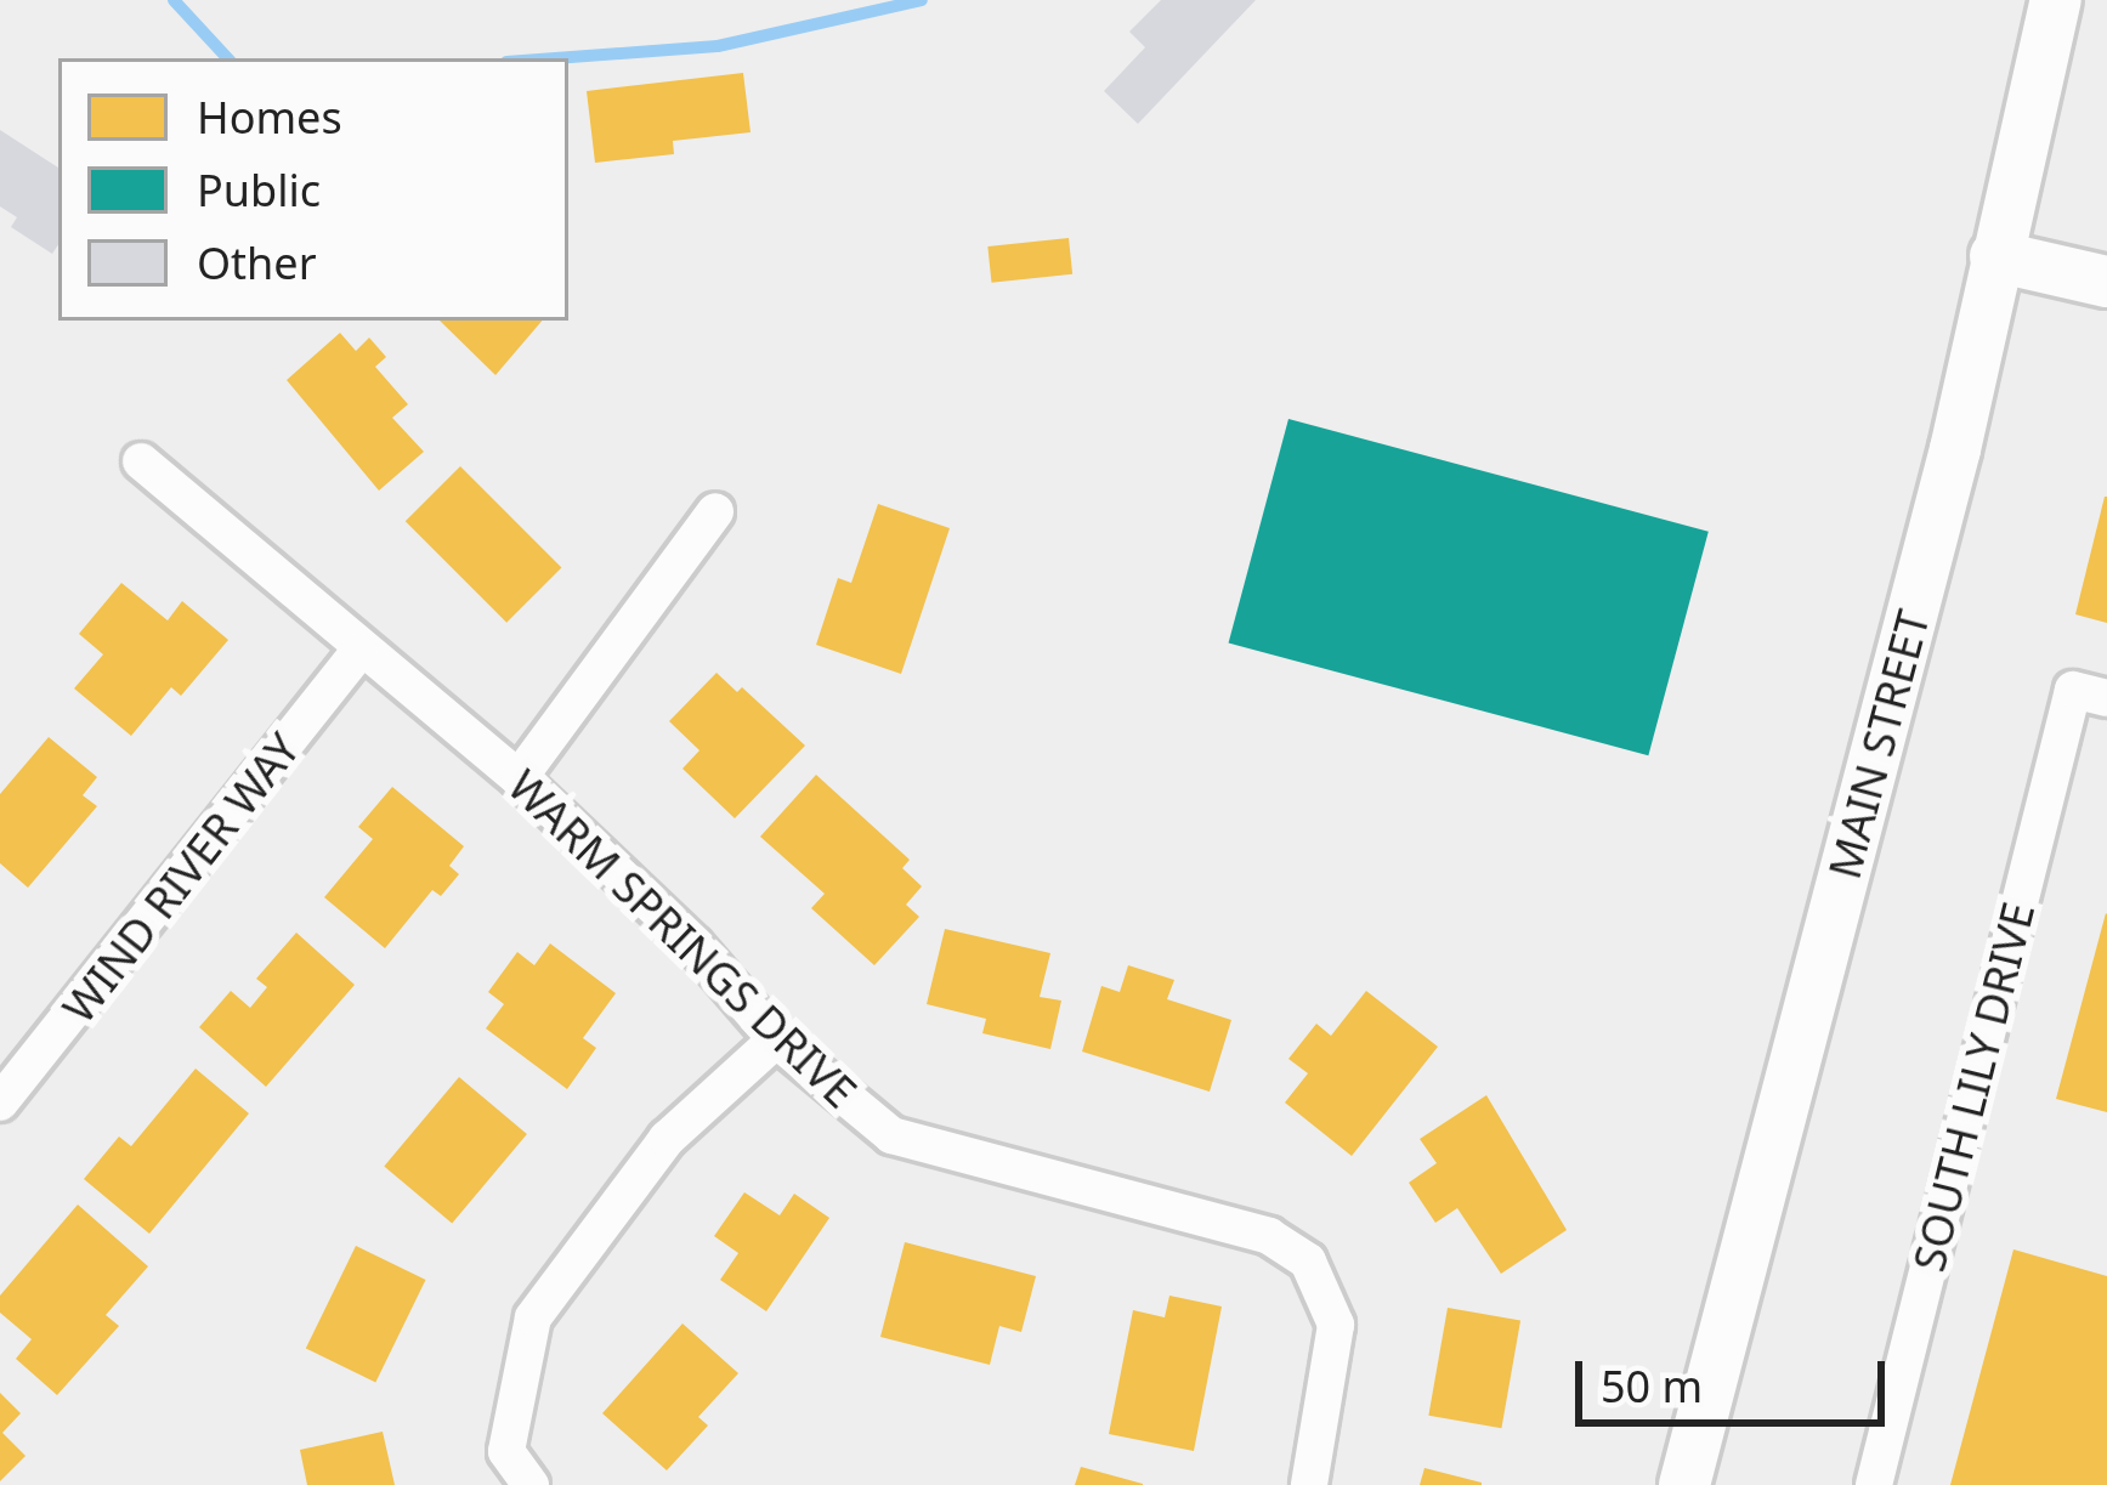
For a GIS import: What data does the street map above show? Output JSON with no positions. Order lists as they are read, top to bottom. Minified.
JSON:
{"streets":{"main road":["MAIN STREET"],"street":["WIND RIVER WAY","WARM SPRINGS DRIVE","SOUTH LILY DRIVE"]},"crossings":[["WIND RIVER WAY","WARM SPRINGS DRIVE"]],"legend":["Homes","Public","Other"],"scale_bar":"50 m"}
